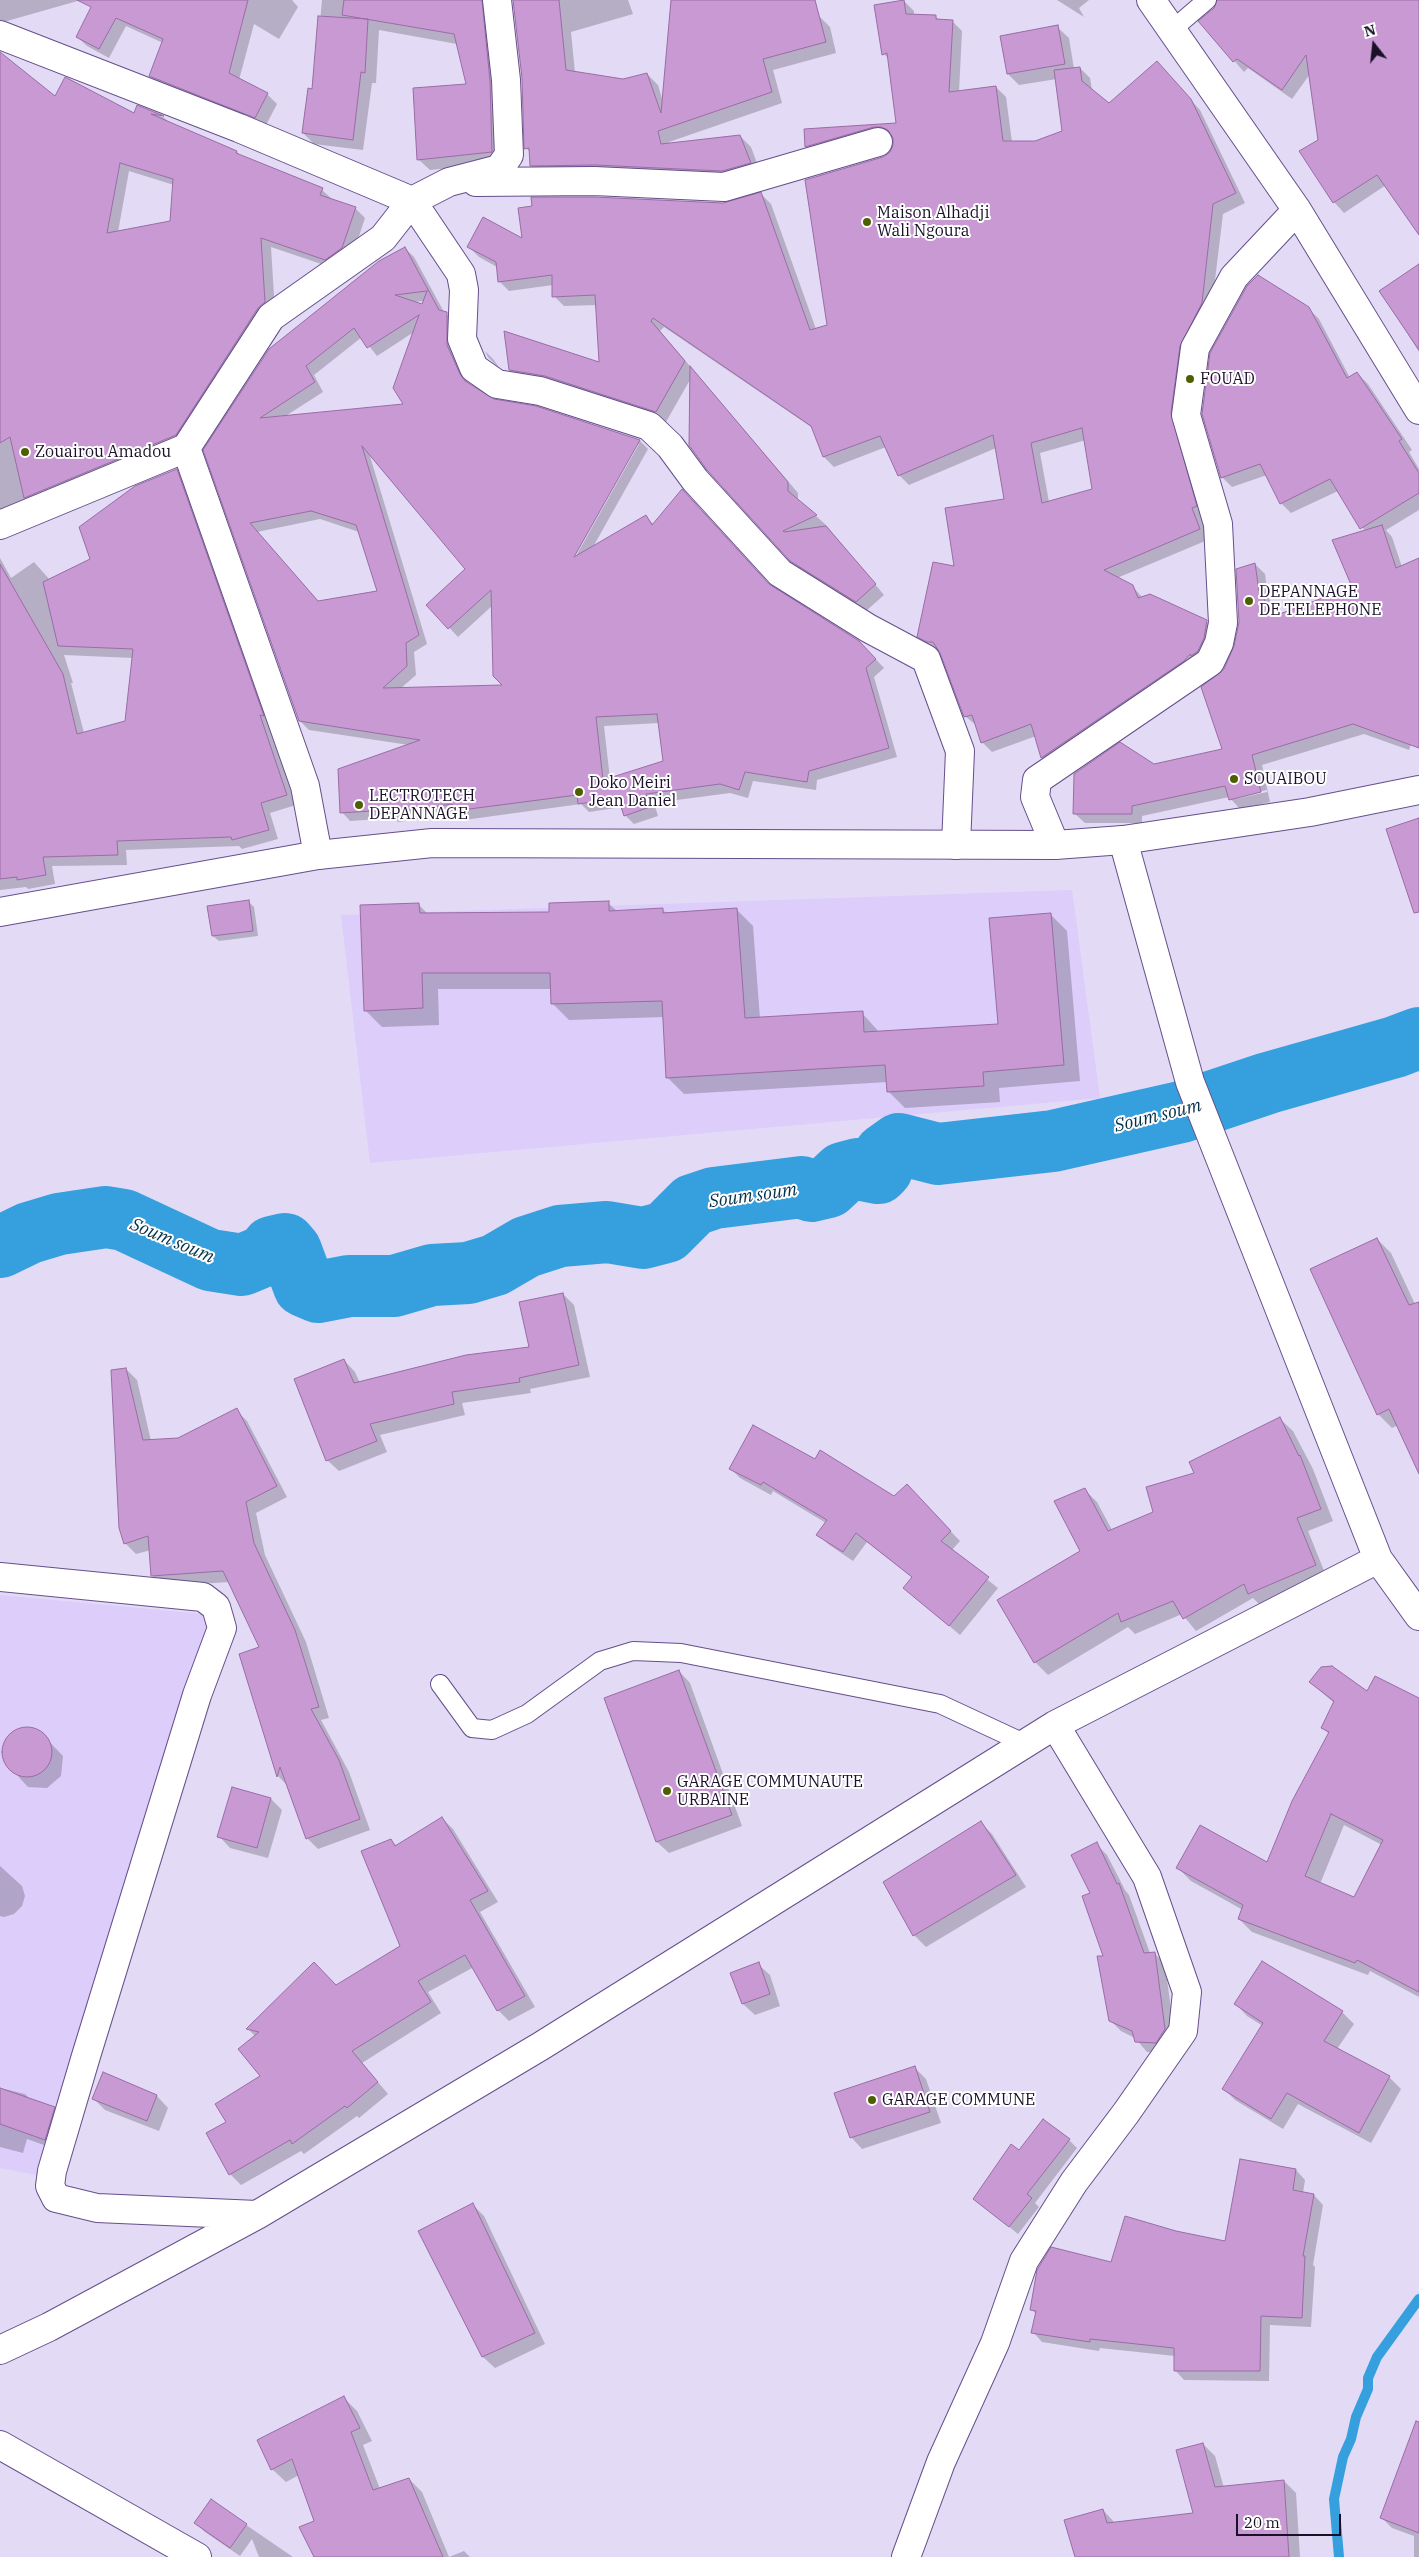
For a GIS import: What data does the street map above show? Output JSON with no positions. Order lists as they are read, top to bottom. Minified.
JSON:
{"water":["Soum soum"],"places":["Maison Alhadji Wali Ngoura","FOUAD","Zouairou Amadou","DEPANNAGE DE TELEPHONE","SOUAIBOU","Doko Meiri Jean Daniel","LECTROTECH DEPANNAGE","GARAGE COMMUNAUTE URBAINE","GARAGE COMMUNE"],"scale_bar":"20 m","north":"top"}
